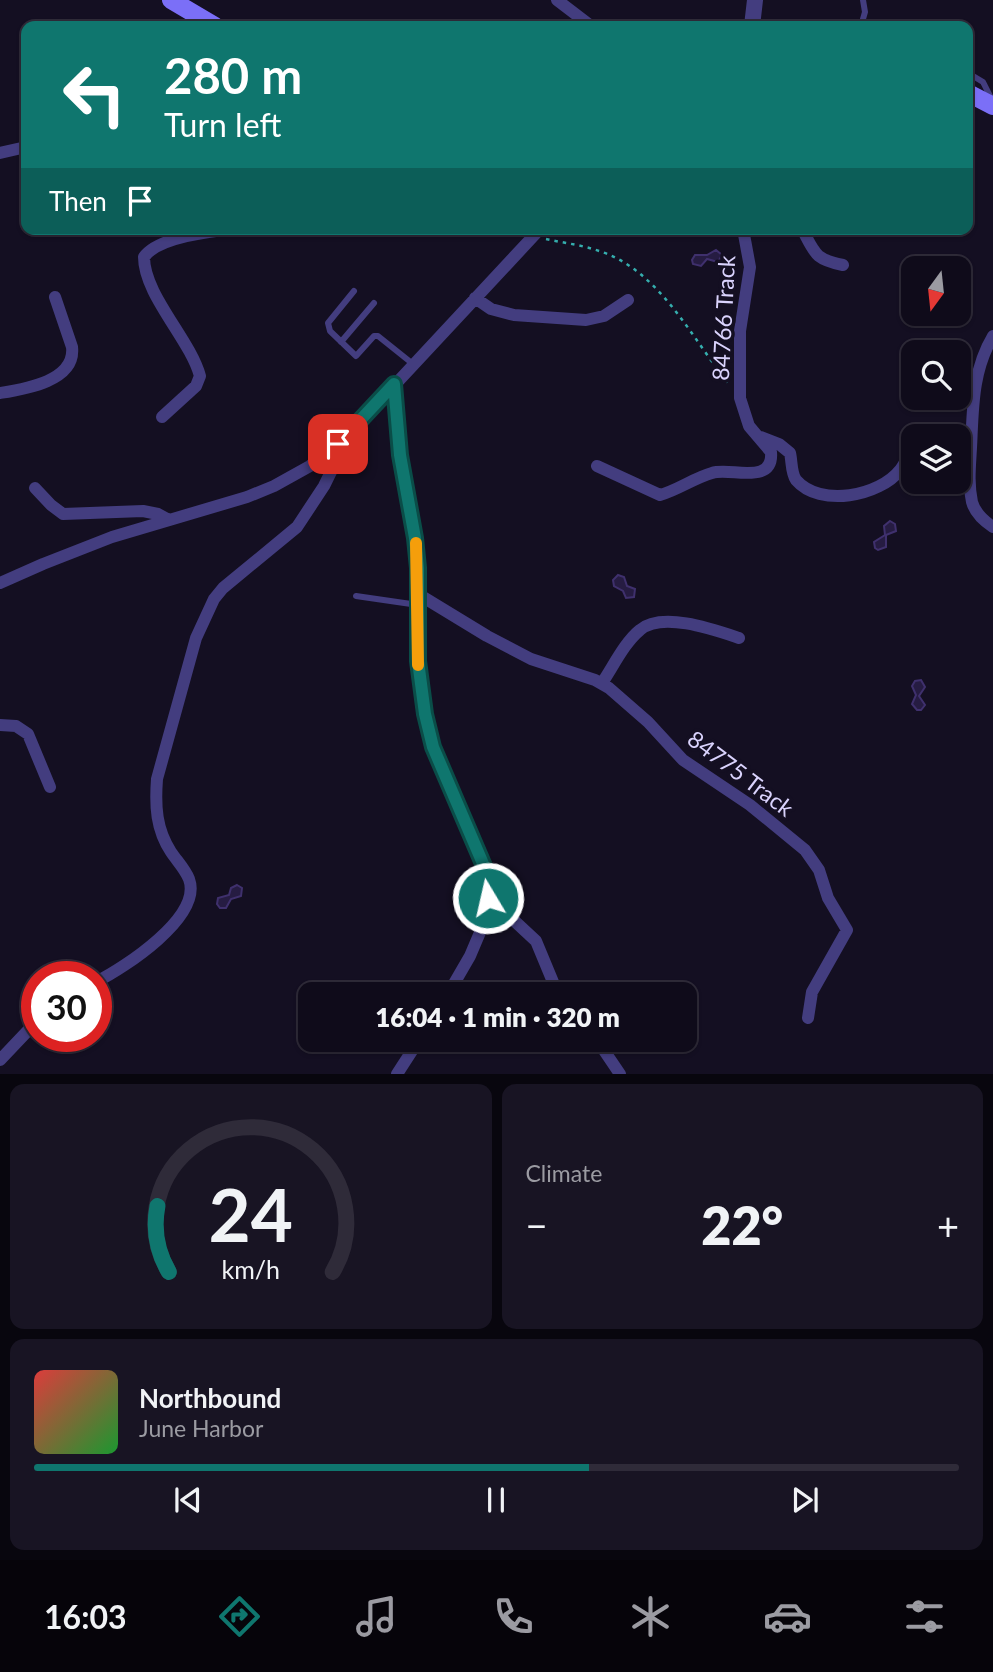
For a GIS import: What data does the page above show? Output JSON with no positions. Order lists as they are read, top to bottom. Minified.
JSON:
{"streets":{"street":["84766 Track","84775 Track"]},"north":"bottom","page":{"turn":["280 m","Turn left"],"then":"Then","limit":"30","trip":"16:04 · 1 min · 320 m","tile":"Climate","heat":["−","22°","+"],"song":["Northbound","June Harbor"],"tabs":"16:03","gauge":["24","km/h"]}}
